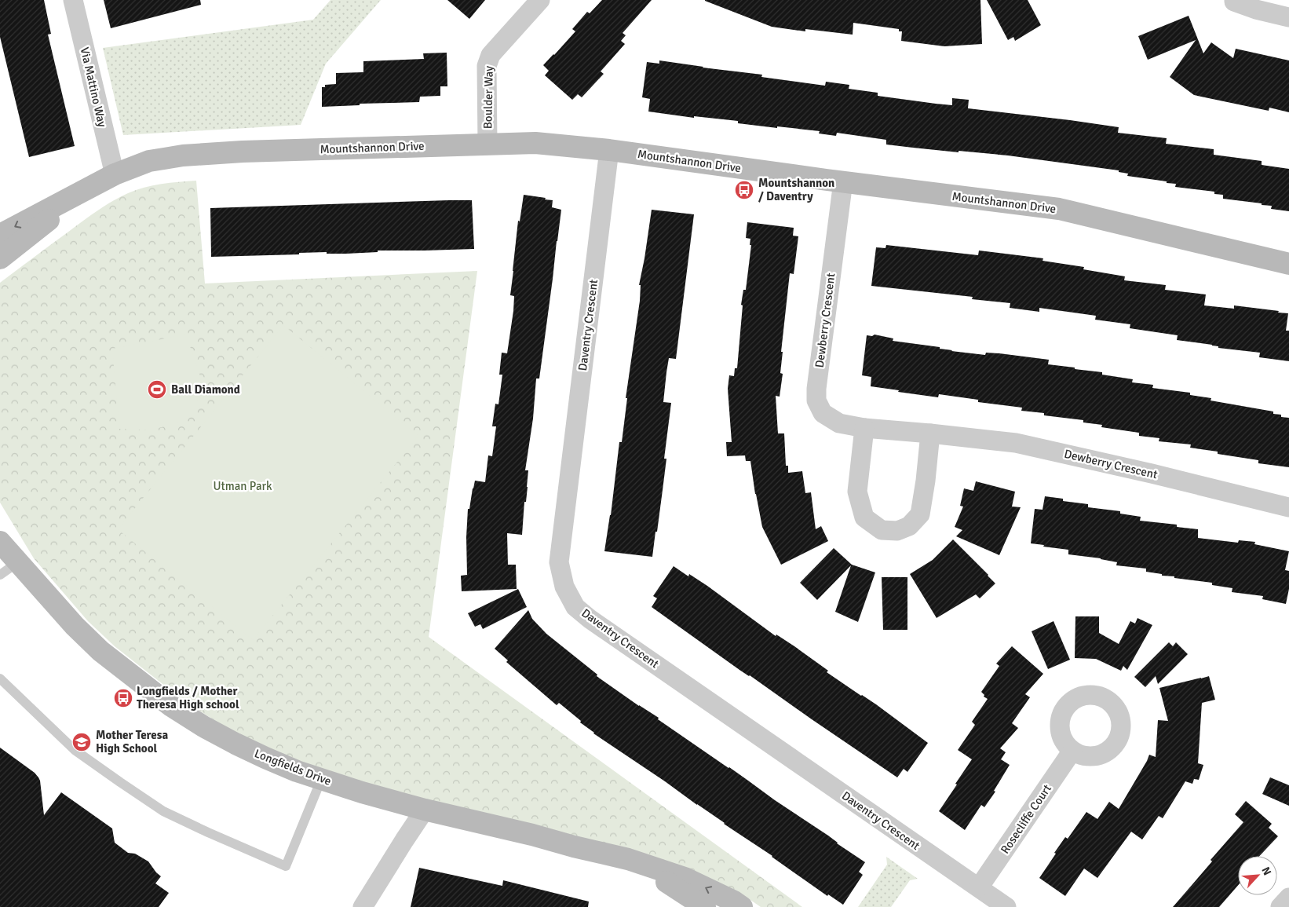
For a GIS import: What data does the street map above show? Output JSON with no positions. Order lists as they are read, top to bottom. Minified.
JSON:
{"streets":{"street":["Via Mattino Way","Boulder Way","Mountshannon Drive","Dewberry Crescent","Daventry Crescent","Longfields Drive","Rosecliffe Court"]},"crossings":[["Via Mattino Way","Mountshannon Drive"],["Boulder Way","Mountshannon Drive"],["Mountshannon Drive","Dewberry Crescent"],["Mountshannon Drive","Daventry Crescent"],["Daventry Crescent","Rosecliffe Court"]],"parks":["Utman Park"],"places":{"bus stop":["Mountshannon / Daventry","Longfields / Mother Theresa High school"],"sports":["Ball Diamond"],"school or university":["Mother Teresa High School"]},"north":"top right"}
